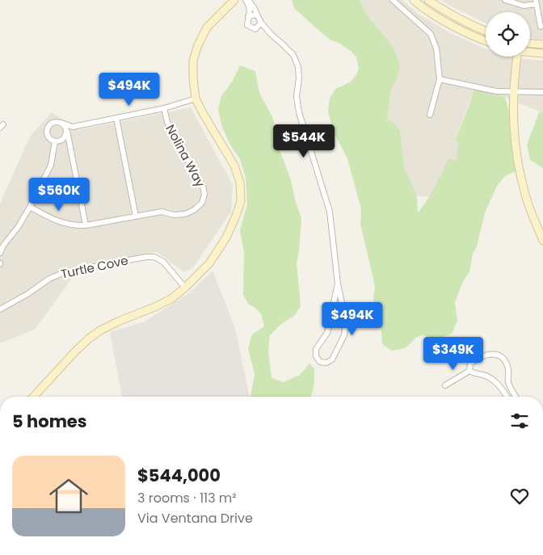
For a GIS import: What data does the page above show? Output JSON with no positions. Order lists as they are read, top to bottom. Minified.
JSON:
{"streets":{"street":["Nolina Way","Turtle Cove"]},"page":{"price":["$494K","$544K","$560K","$494K","$349K"],"heading":"5 homes","list":[{"name":"$544,000","note":"3 rooms · 113 m² · Via Ventana Drive"}]}}
